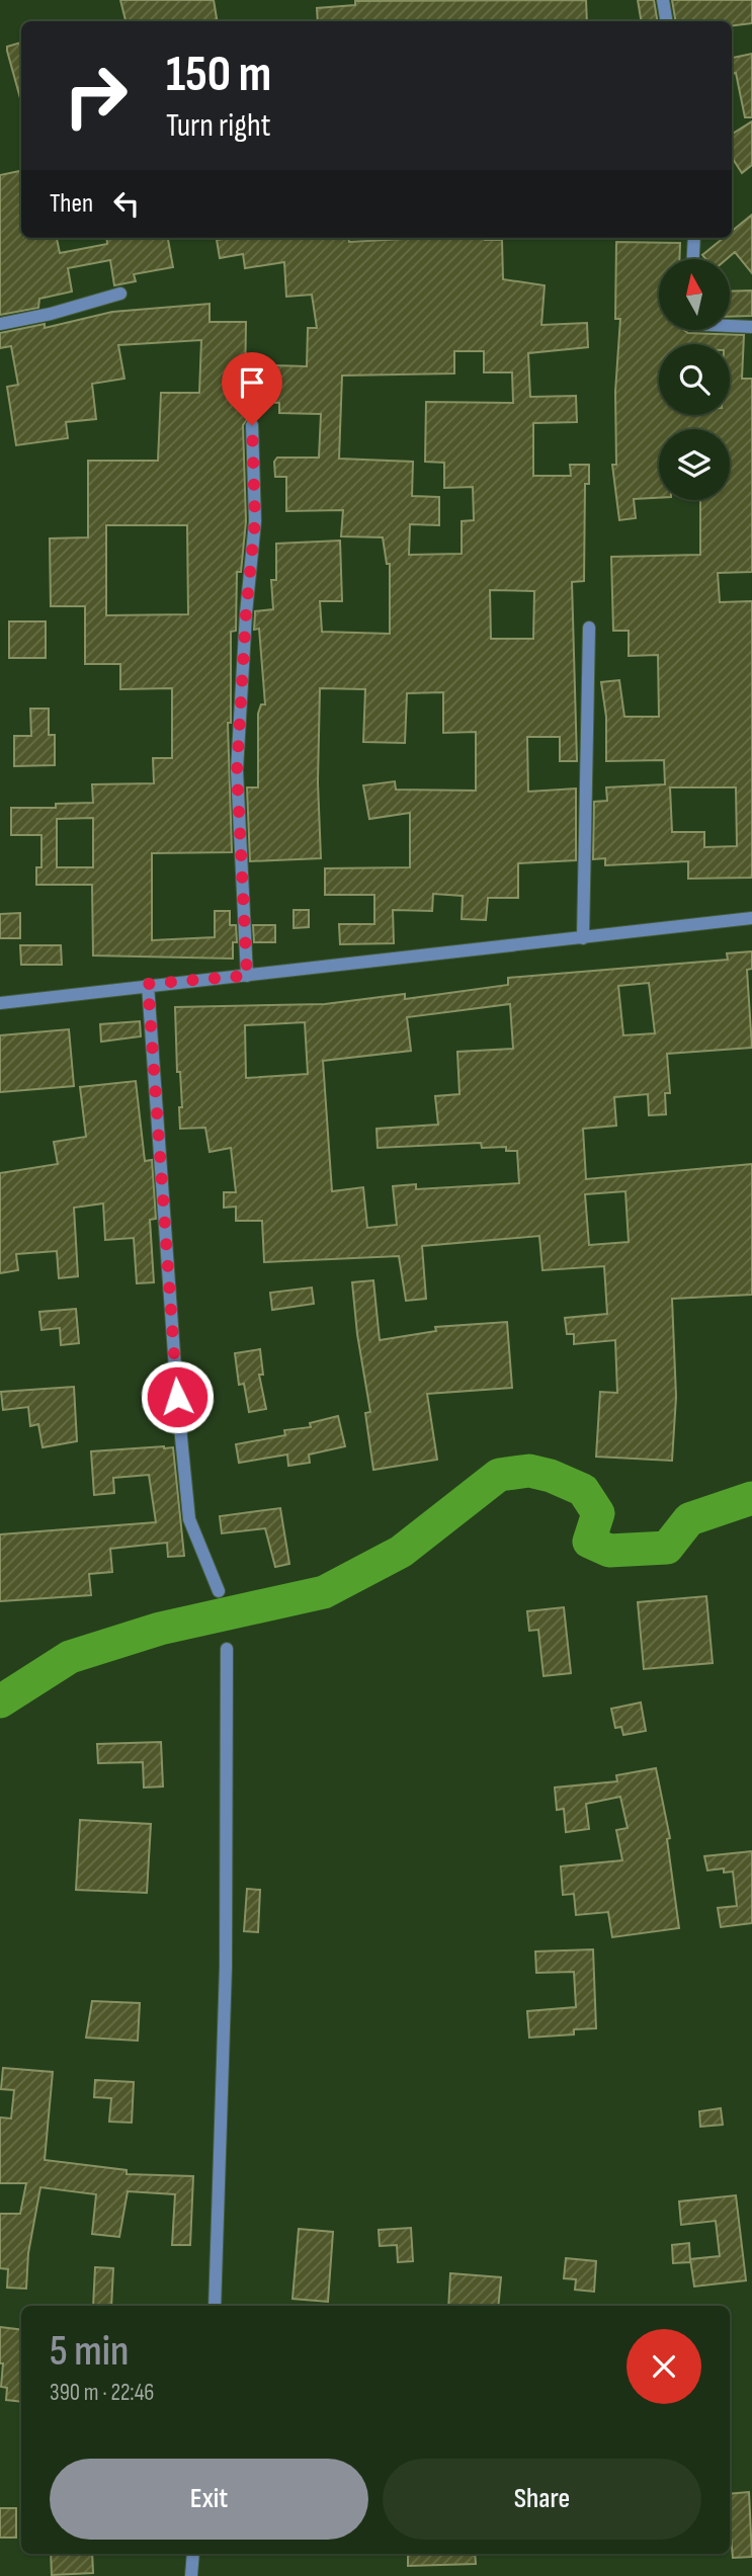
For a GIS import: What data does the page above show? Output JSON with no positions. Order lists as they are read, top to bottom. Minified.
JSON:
{"north":"top","page":{"turn":["150 m","Turn right"],"then":"Then","heading":["5 min","390 m · 22:46"],"buttons":["Exit","Share"]}}
